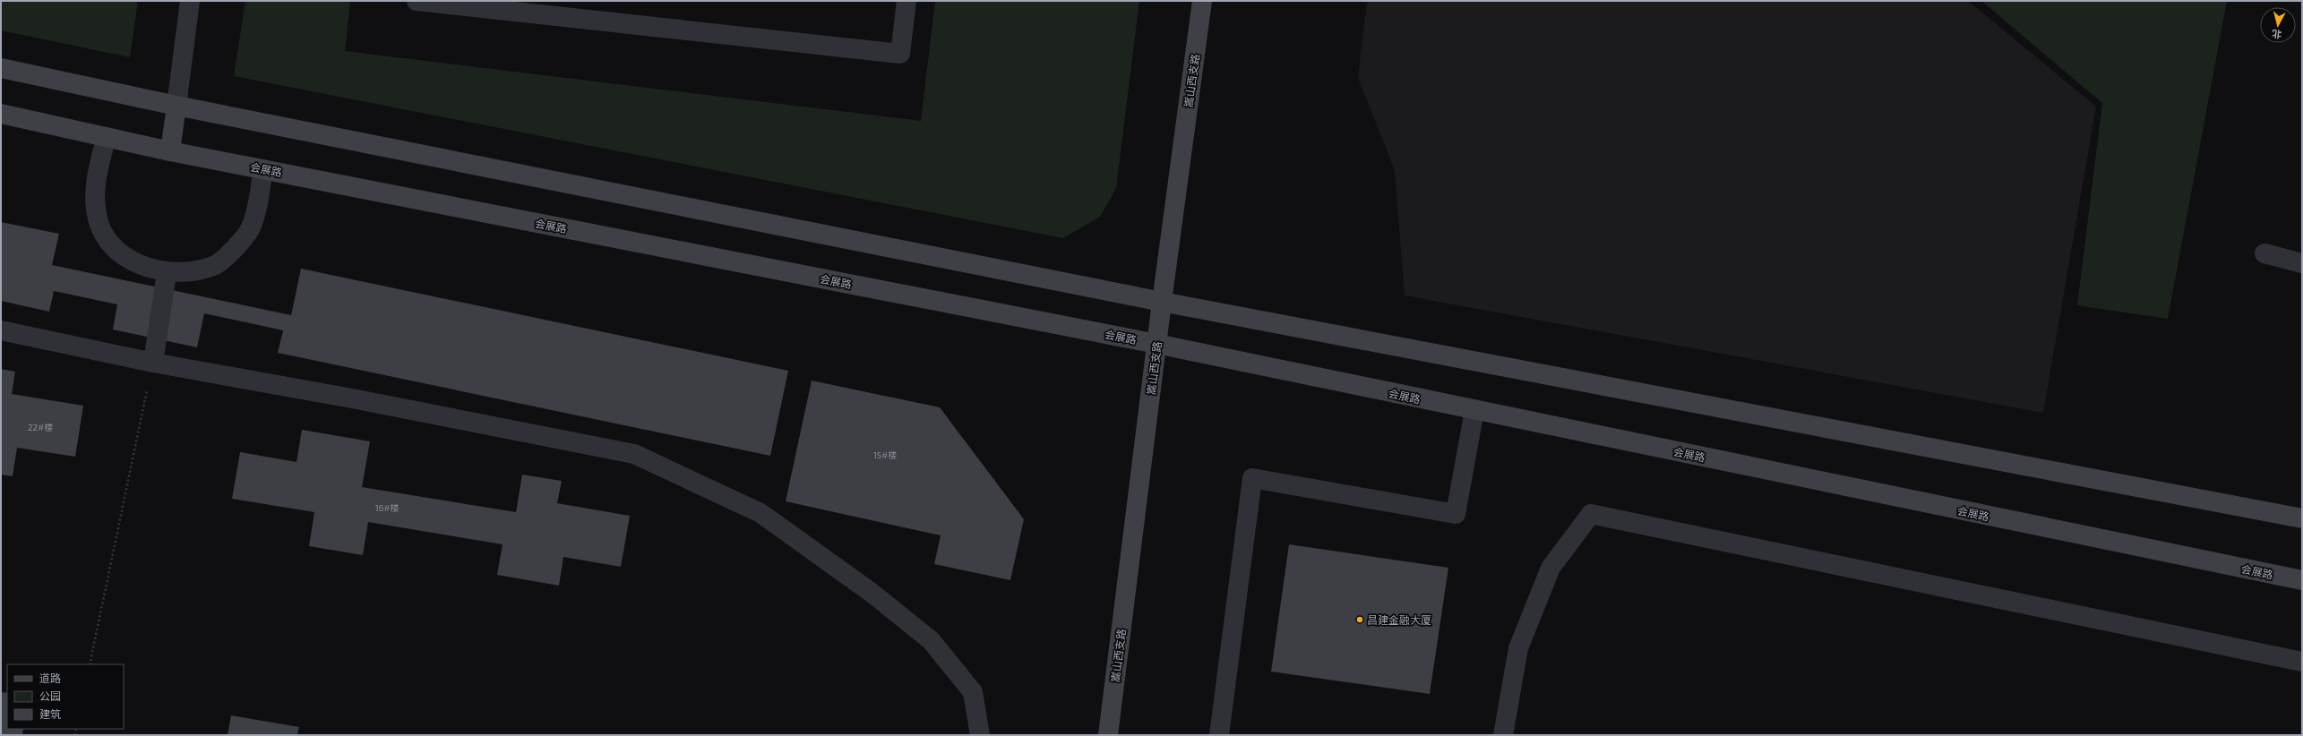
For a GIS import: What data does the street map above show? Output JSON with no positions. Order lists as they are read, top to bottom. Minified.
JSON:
{"streets":{"street":["嵩山西支路","会展路"]},"crossings":[["嵩山西支路","会展路"]],"places":["昌建金融大厦"],"house_numbers":["22#楼","15#楼","16#楼"],"legend":["道路","公园","建筑"],"north":"bottom"}
